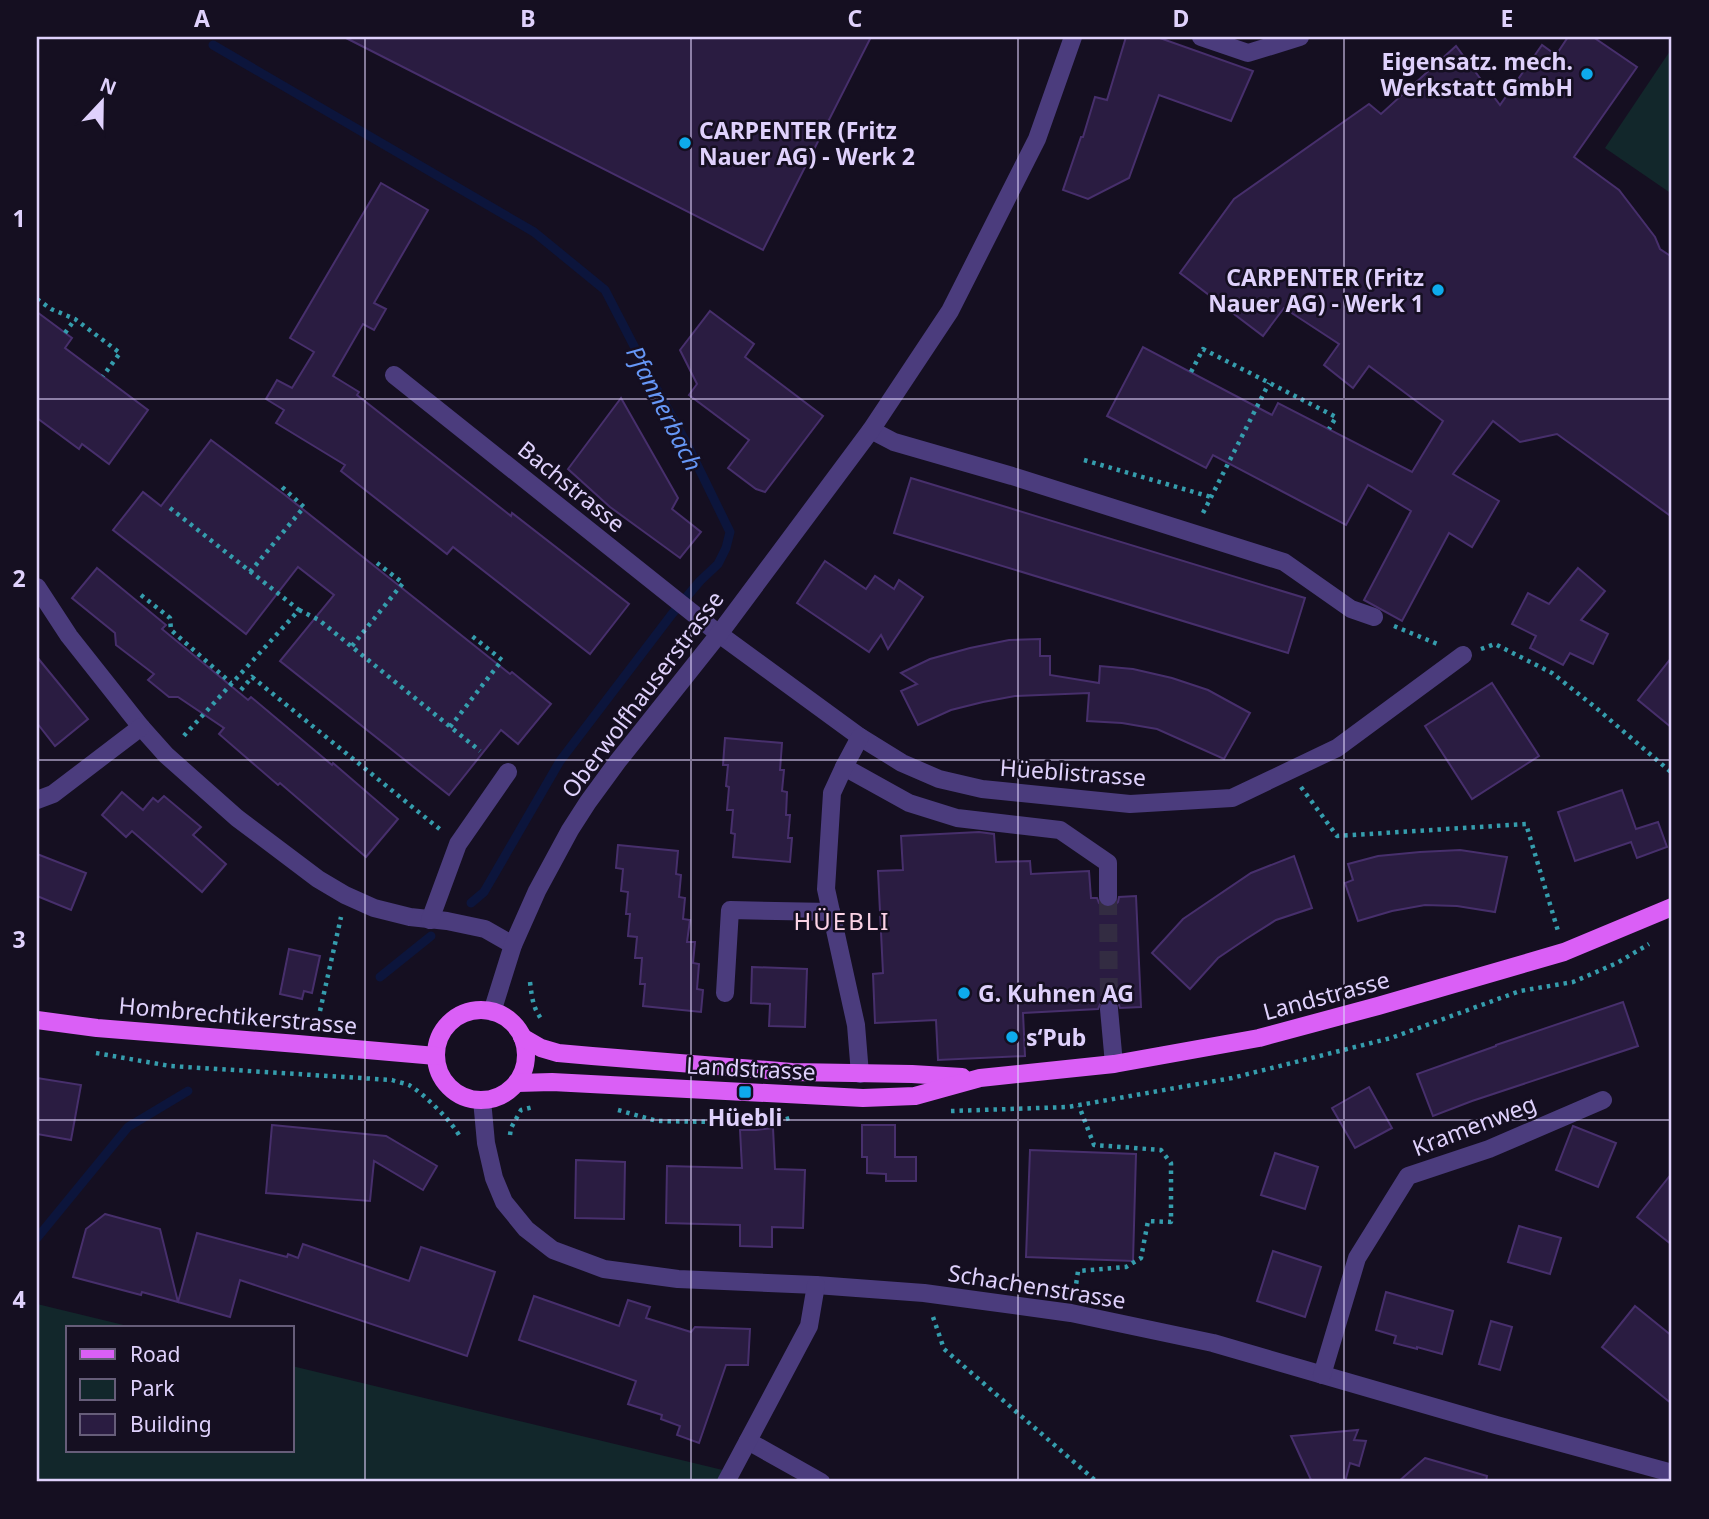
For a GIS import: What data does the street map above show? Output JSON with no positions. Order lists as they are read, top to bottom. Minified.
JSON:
{"streets":{"main road":["Landstrasse","Hombrechtikerstrasse"],"street":["Bachstrasse","Oberwolfhauserstrasse","Hüeblistrasse","Kramenweg","Schachenstrasse"]},"crossings":[["Bachstrasse","Oberwolfhauserstrasse"],["Bachstrasse","Hüeblistrasse"],["Oberwolfhauserstrasse","Hüeblistrasse"],["Oberwolfhauserstrasse","Landstrasse"],["Oberwolfhauserstrasse","Hombrechtikerstrasse"],["Oberwolfhauserstrasse","Schachenstrasse"],["Landstrasse","Hombrechtikerstrasse"],["Landstrasse","Schachenstrasse"],["Hombrechtikerstrasse","Schachenstrasse"],["Kramenweg","Schachenstrasse"]],"districts":["HÜEBLI"],"water":["Pfannerbach"],"places":{"other":["Eigensatz. mech. Werkstatt GmbH","CARPENTER (Fritz Nauer AG) - Werk 2","CARPENTER (Fritz Nauer AG) - Werk 1","G. Kuhnen AG","s‘Pub"],"transit":["Hüebli"]},"legend":["Road","Park","Building"],"north":"top","grid":{"columns":["A","B","C","D","E"],"rows":["1","2","3","4"]}}
